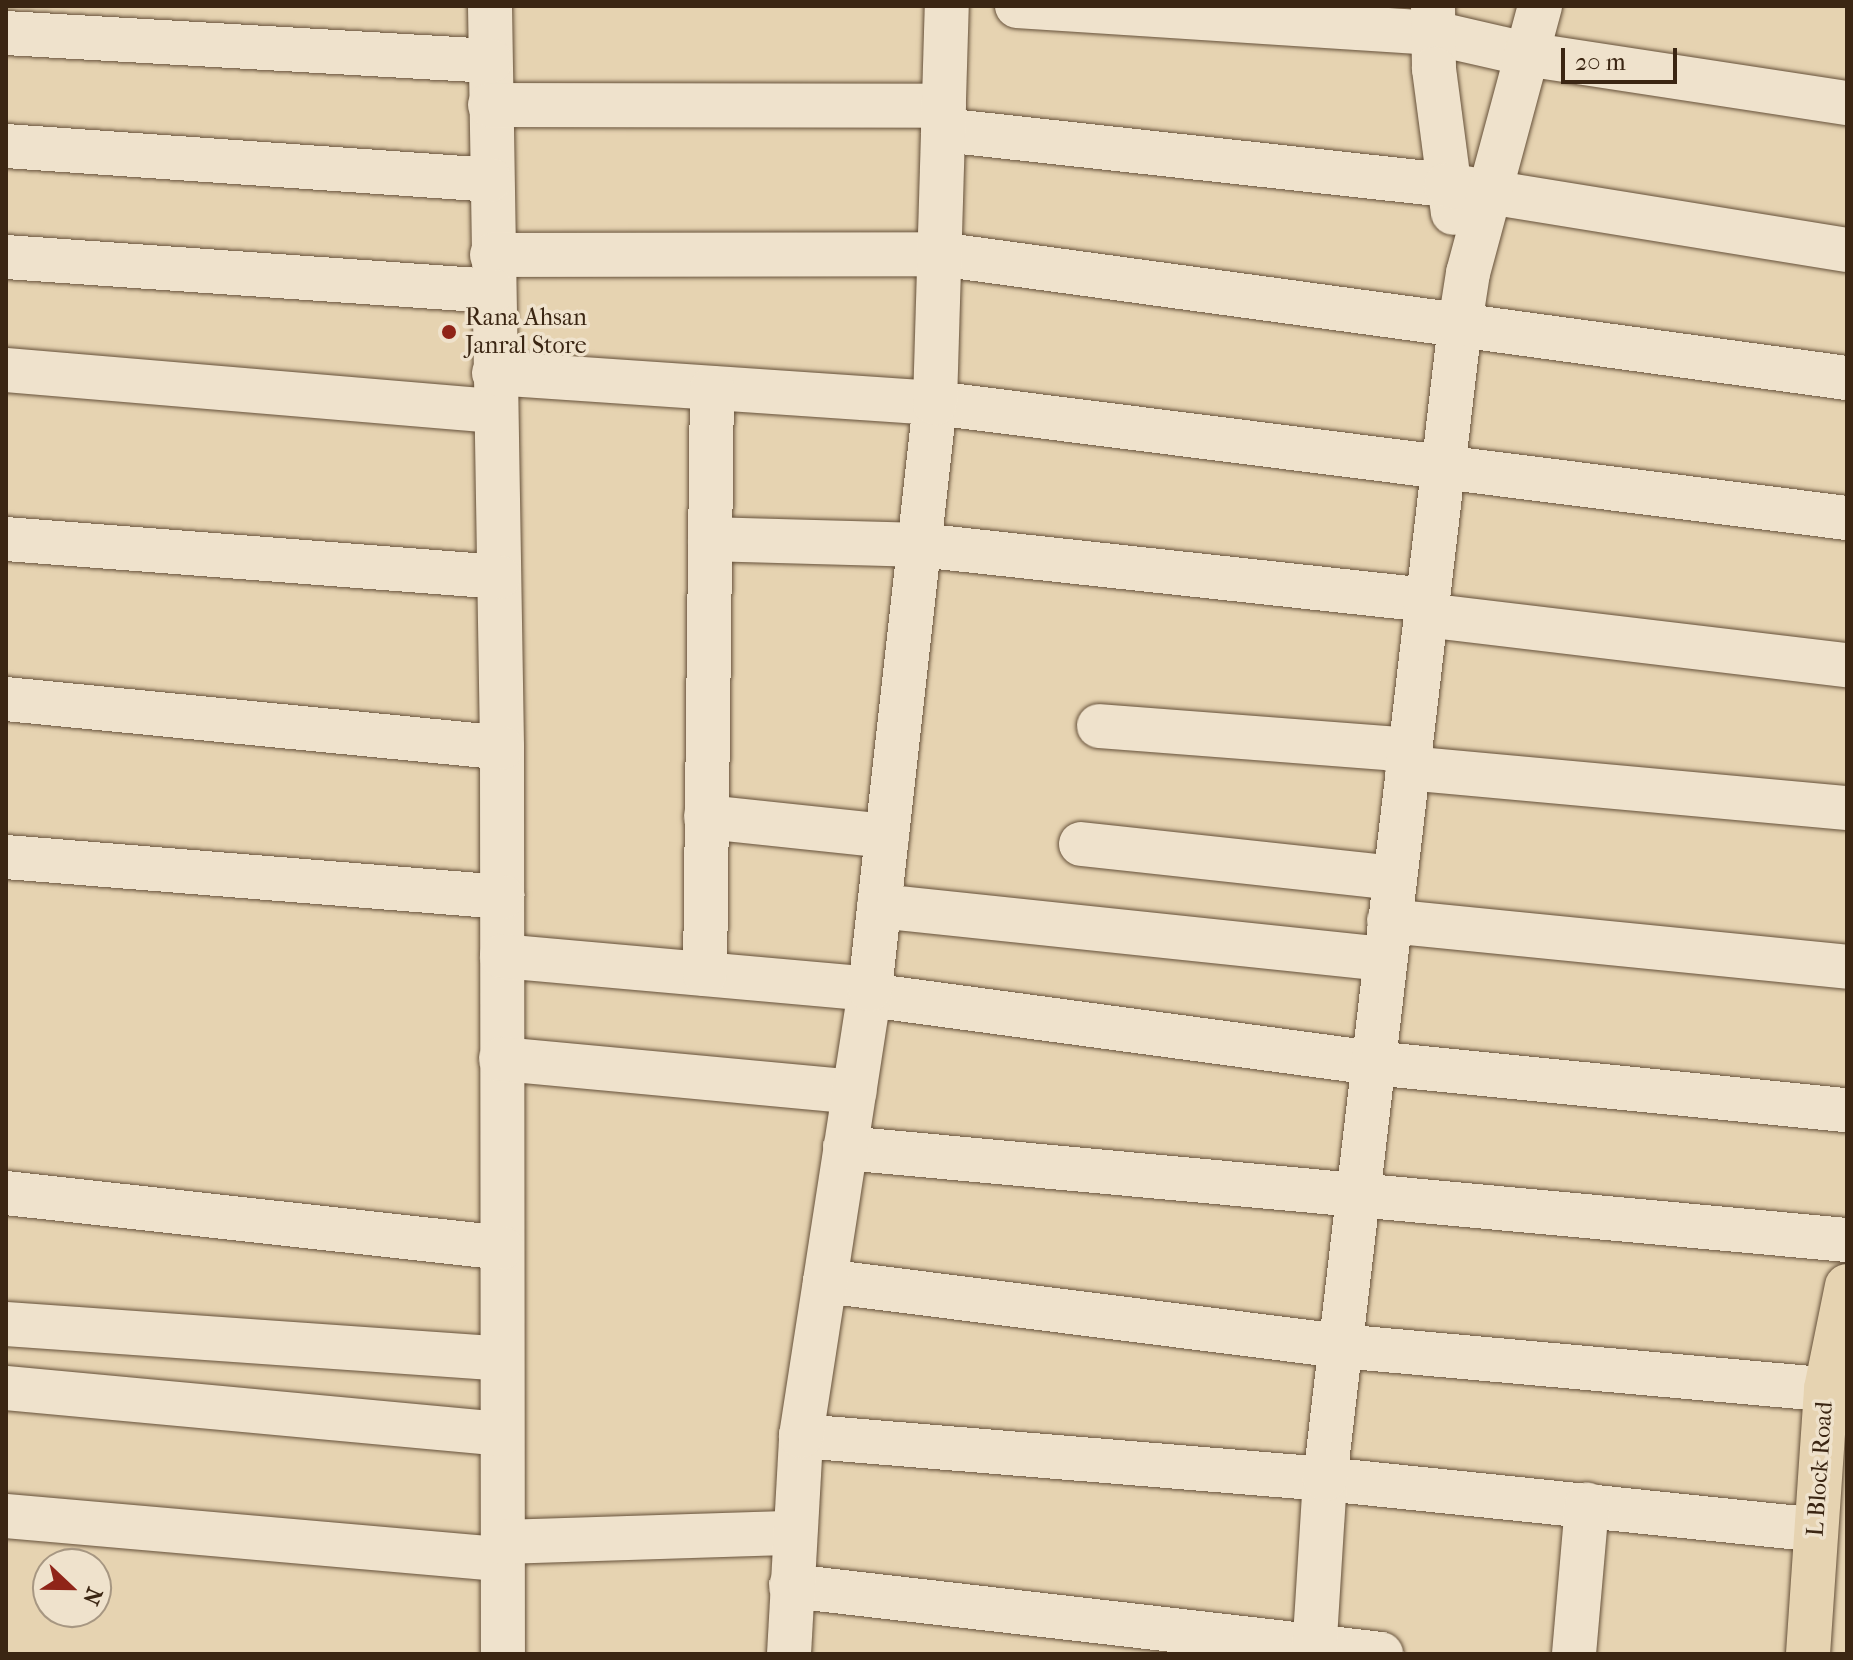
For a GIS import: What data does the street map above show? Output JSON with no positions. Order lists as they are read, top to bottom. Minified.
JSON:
{"streets":{"main road":["L Block Road"]},"places":["Rana Ahsan Janral Store"],"scale_bar":"20 m","north":"right"}
